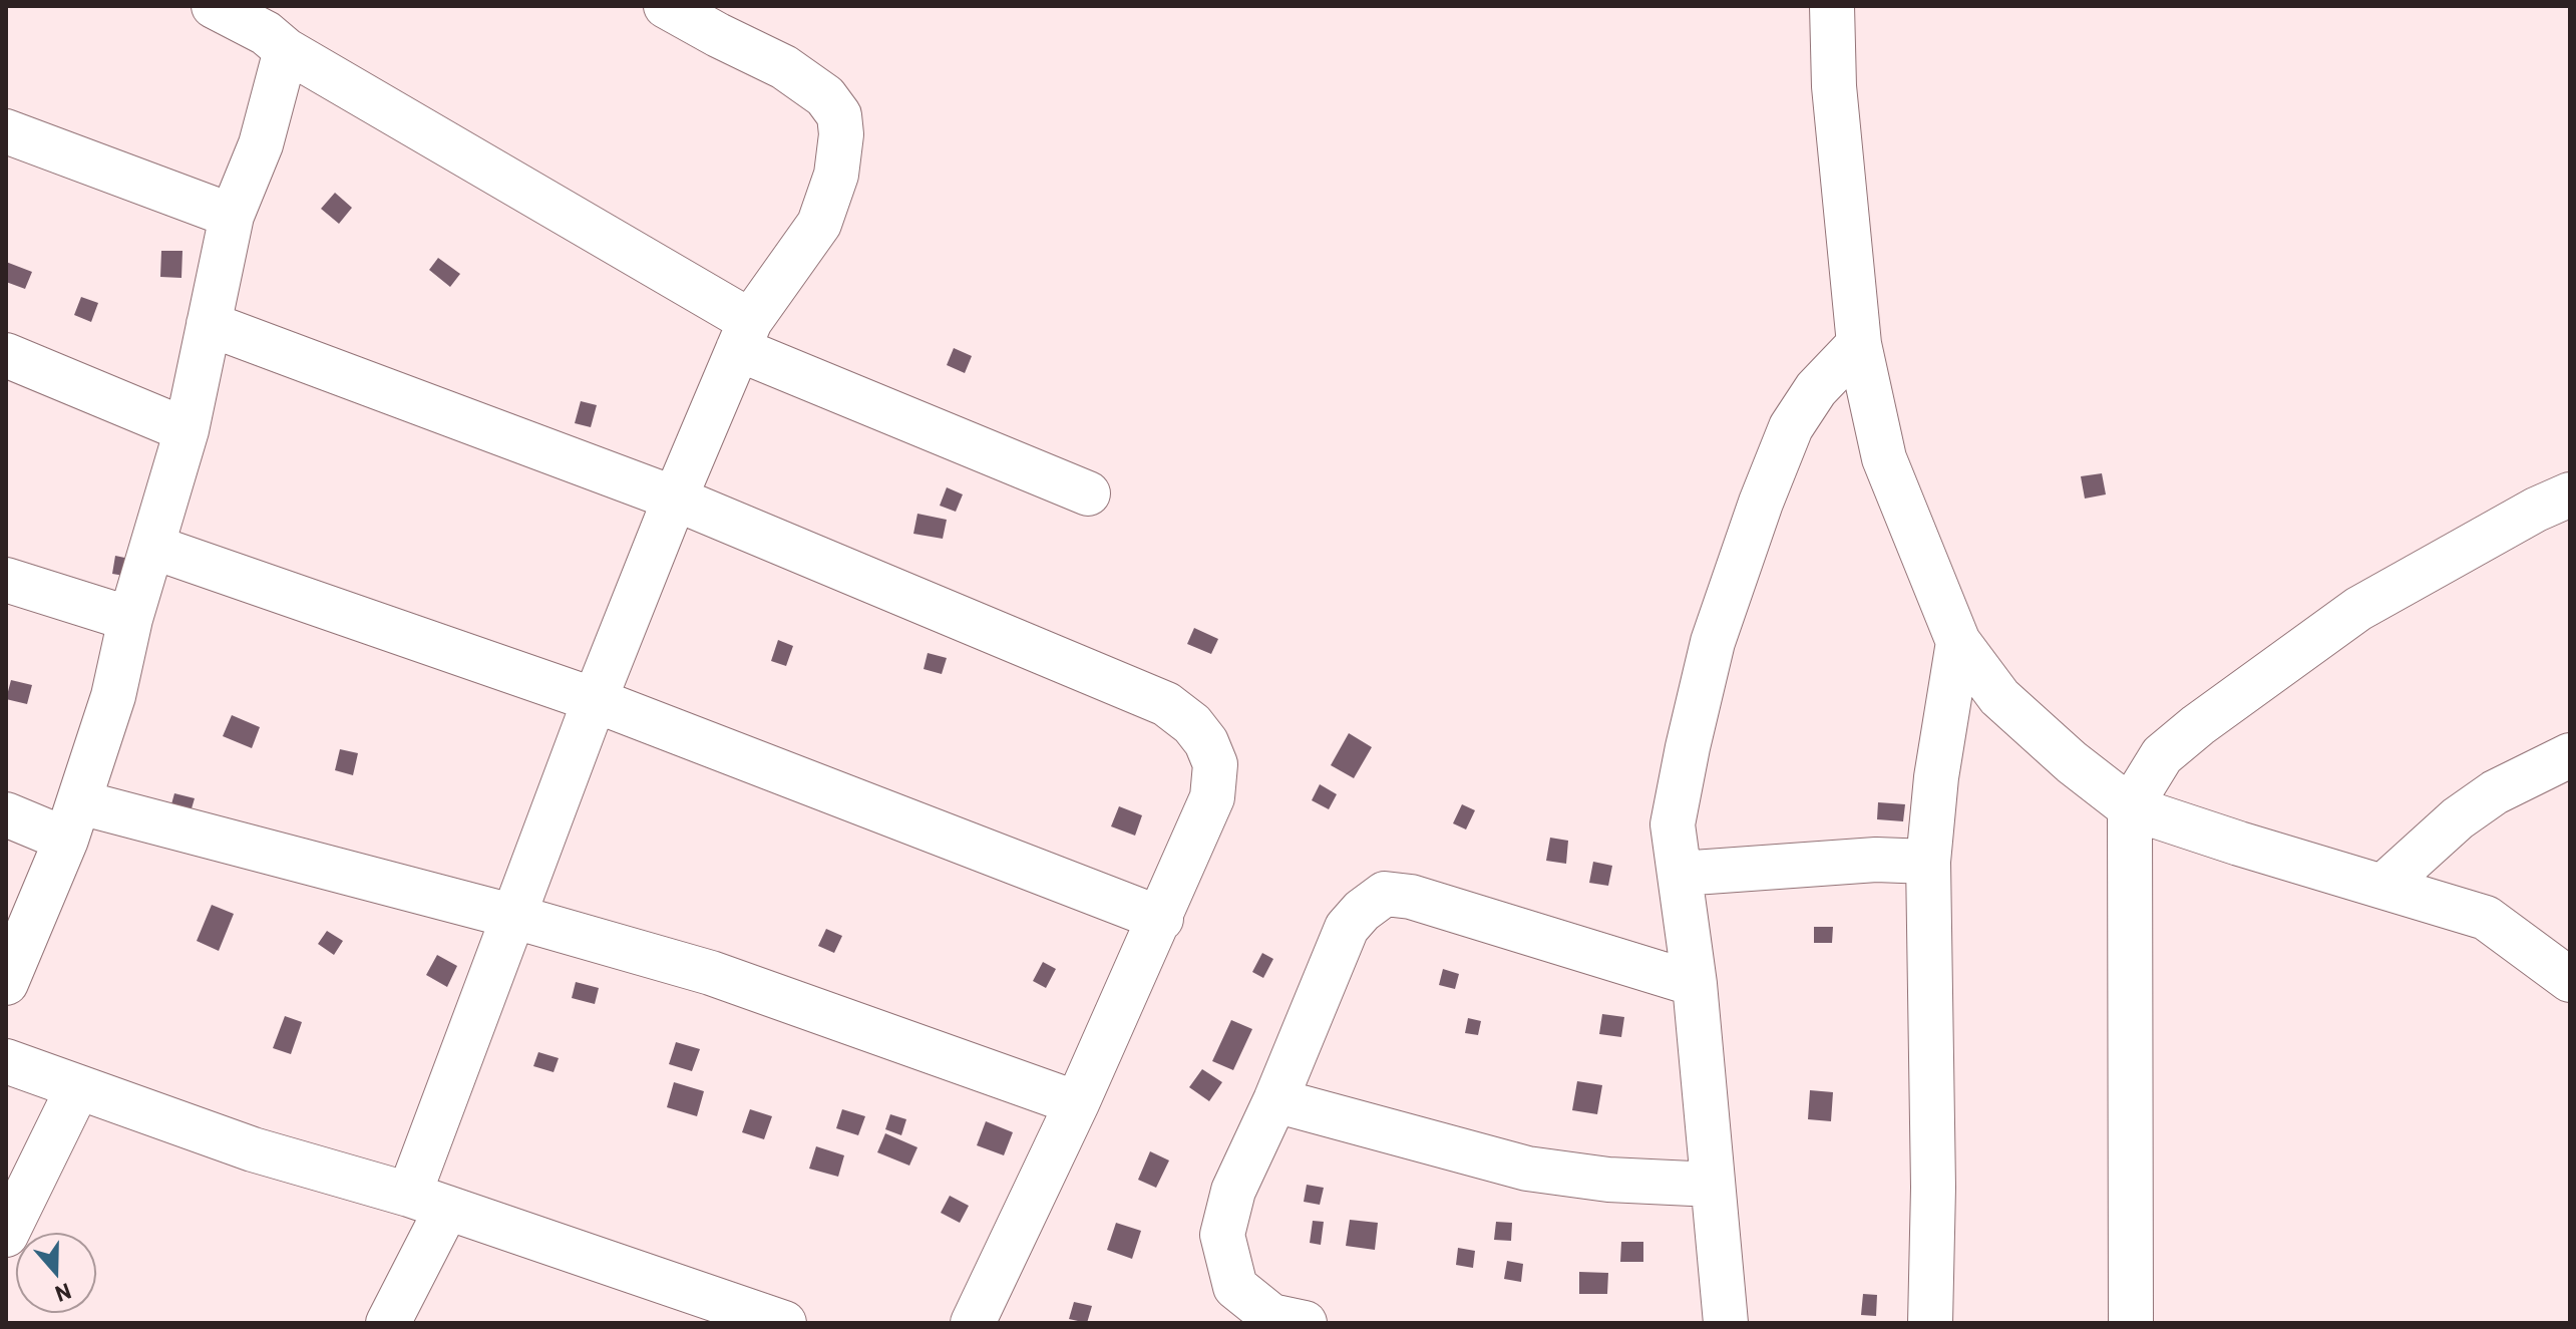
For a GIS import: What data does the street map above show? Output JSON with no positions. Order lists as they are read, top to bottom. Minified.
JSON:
{"north":"bottom"}
